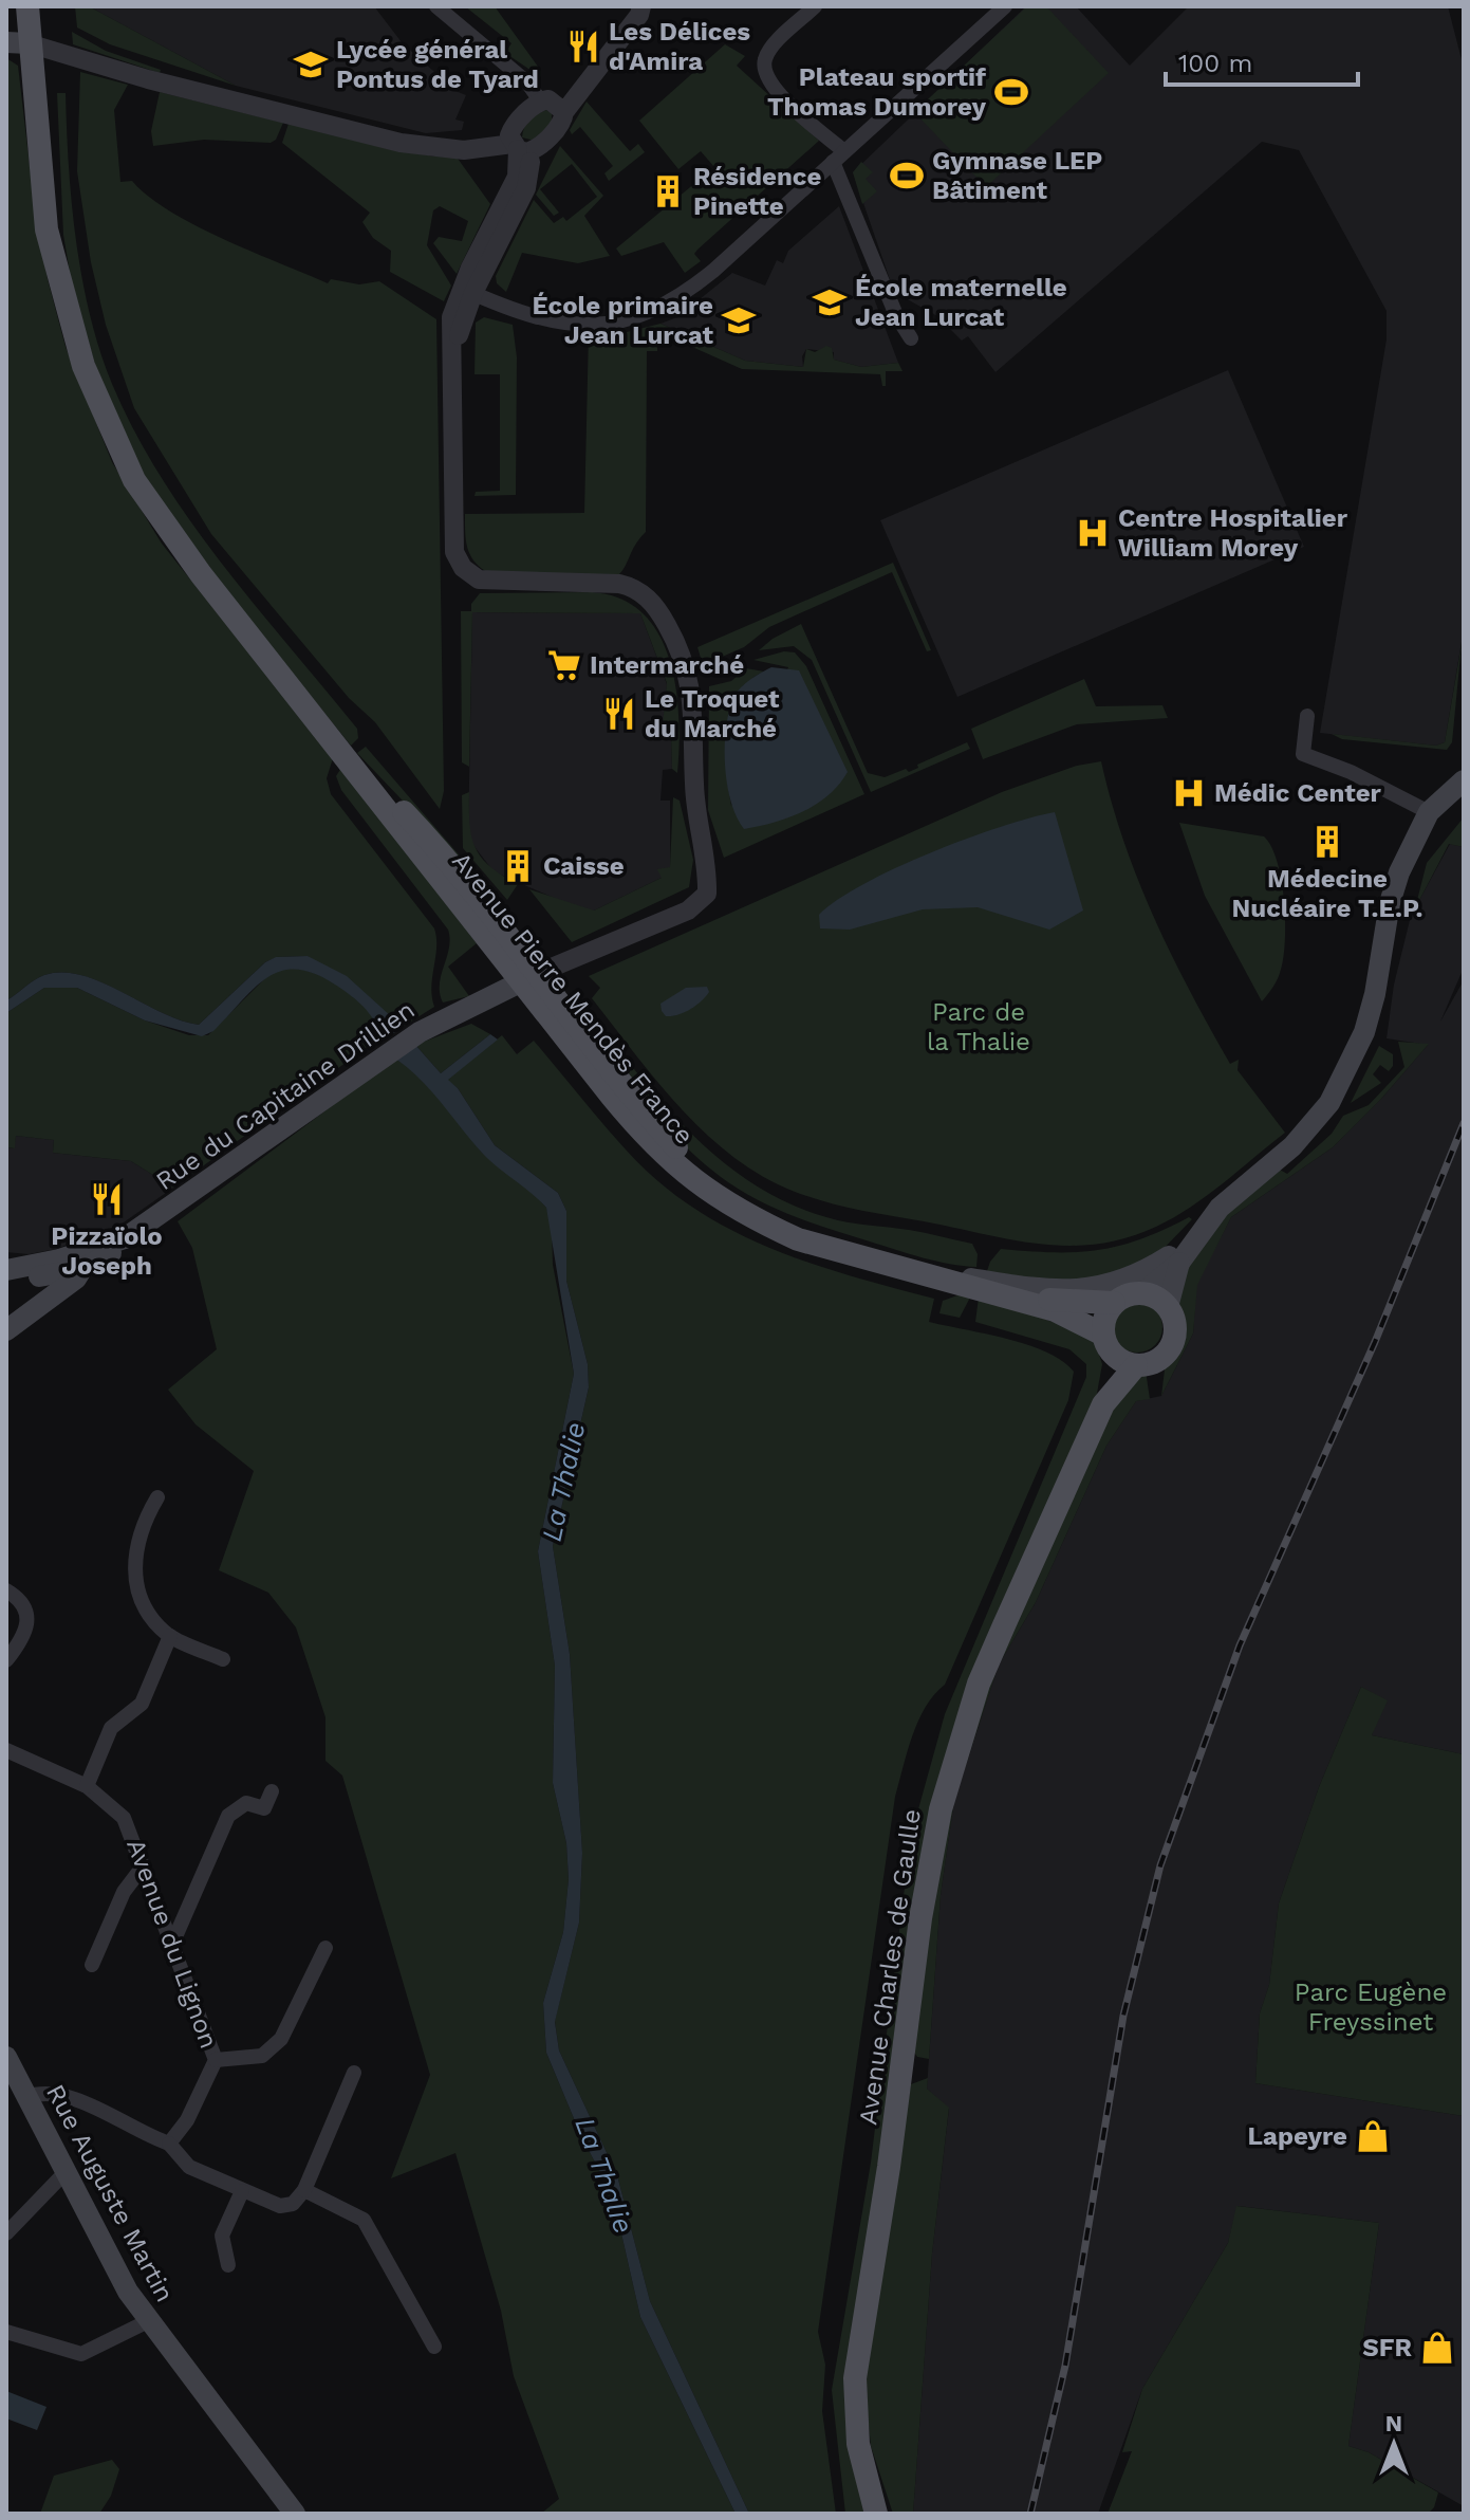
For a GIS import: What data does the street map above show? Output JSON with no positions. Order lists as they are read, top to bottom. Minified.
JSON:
{"streets":{"main road":["Avenue Pierre Mendès France","Rue du Capitaine Drillien","Avenue Charles de Gaulle","Rue Auguste Martin"],"street":["Avenue du Lignon"]},"crossings":[["Avenue Pierre Mendès France","Rue du Capitaine Drillien"],["Avenue Pierre Mendès France","Avenue Charles de Gaulle"]],"water":["La Thalie"],"parks":["Parc de la Thalie","Parc Eugène Freyssinet"],"places":{"restaurant":["Les Délices d'Amira","Le Troquet du Marché","Pizzaïolo Joseph"],"school or university":["Lycée général Pontus de Tyard","École maternelle Jean Lurcat","École primaire Jean Lurcat"],"sports":["Plateau sportif Thomas Dumorey","Gymnase LEP Bâtiment"],"building":["Résidence Pinette","Médecine Nucléaire T.E.P.","Caisse"],"hospital":["Centre Hospitalier William Morey","Médic Center"],"supermarket":["Intermarché"],"shop":["Lapeyre","SFR"]},"scale_bar":"100 m","north":"top"}
